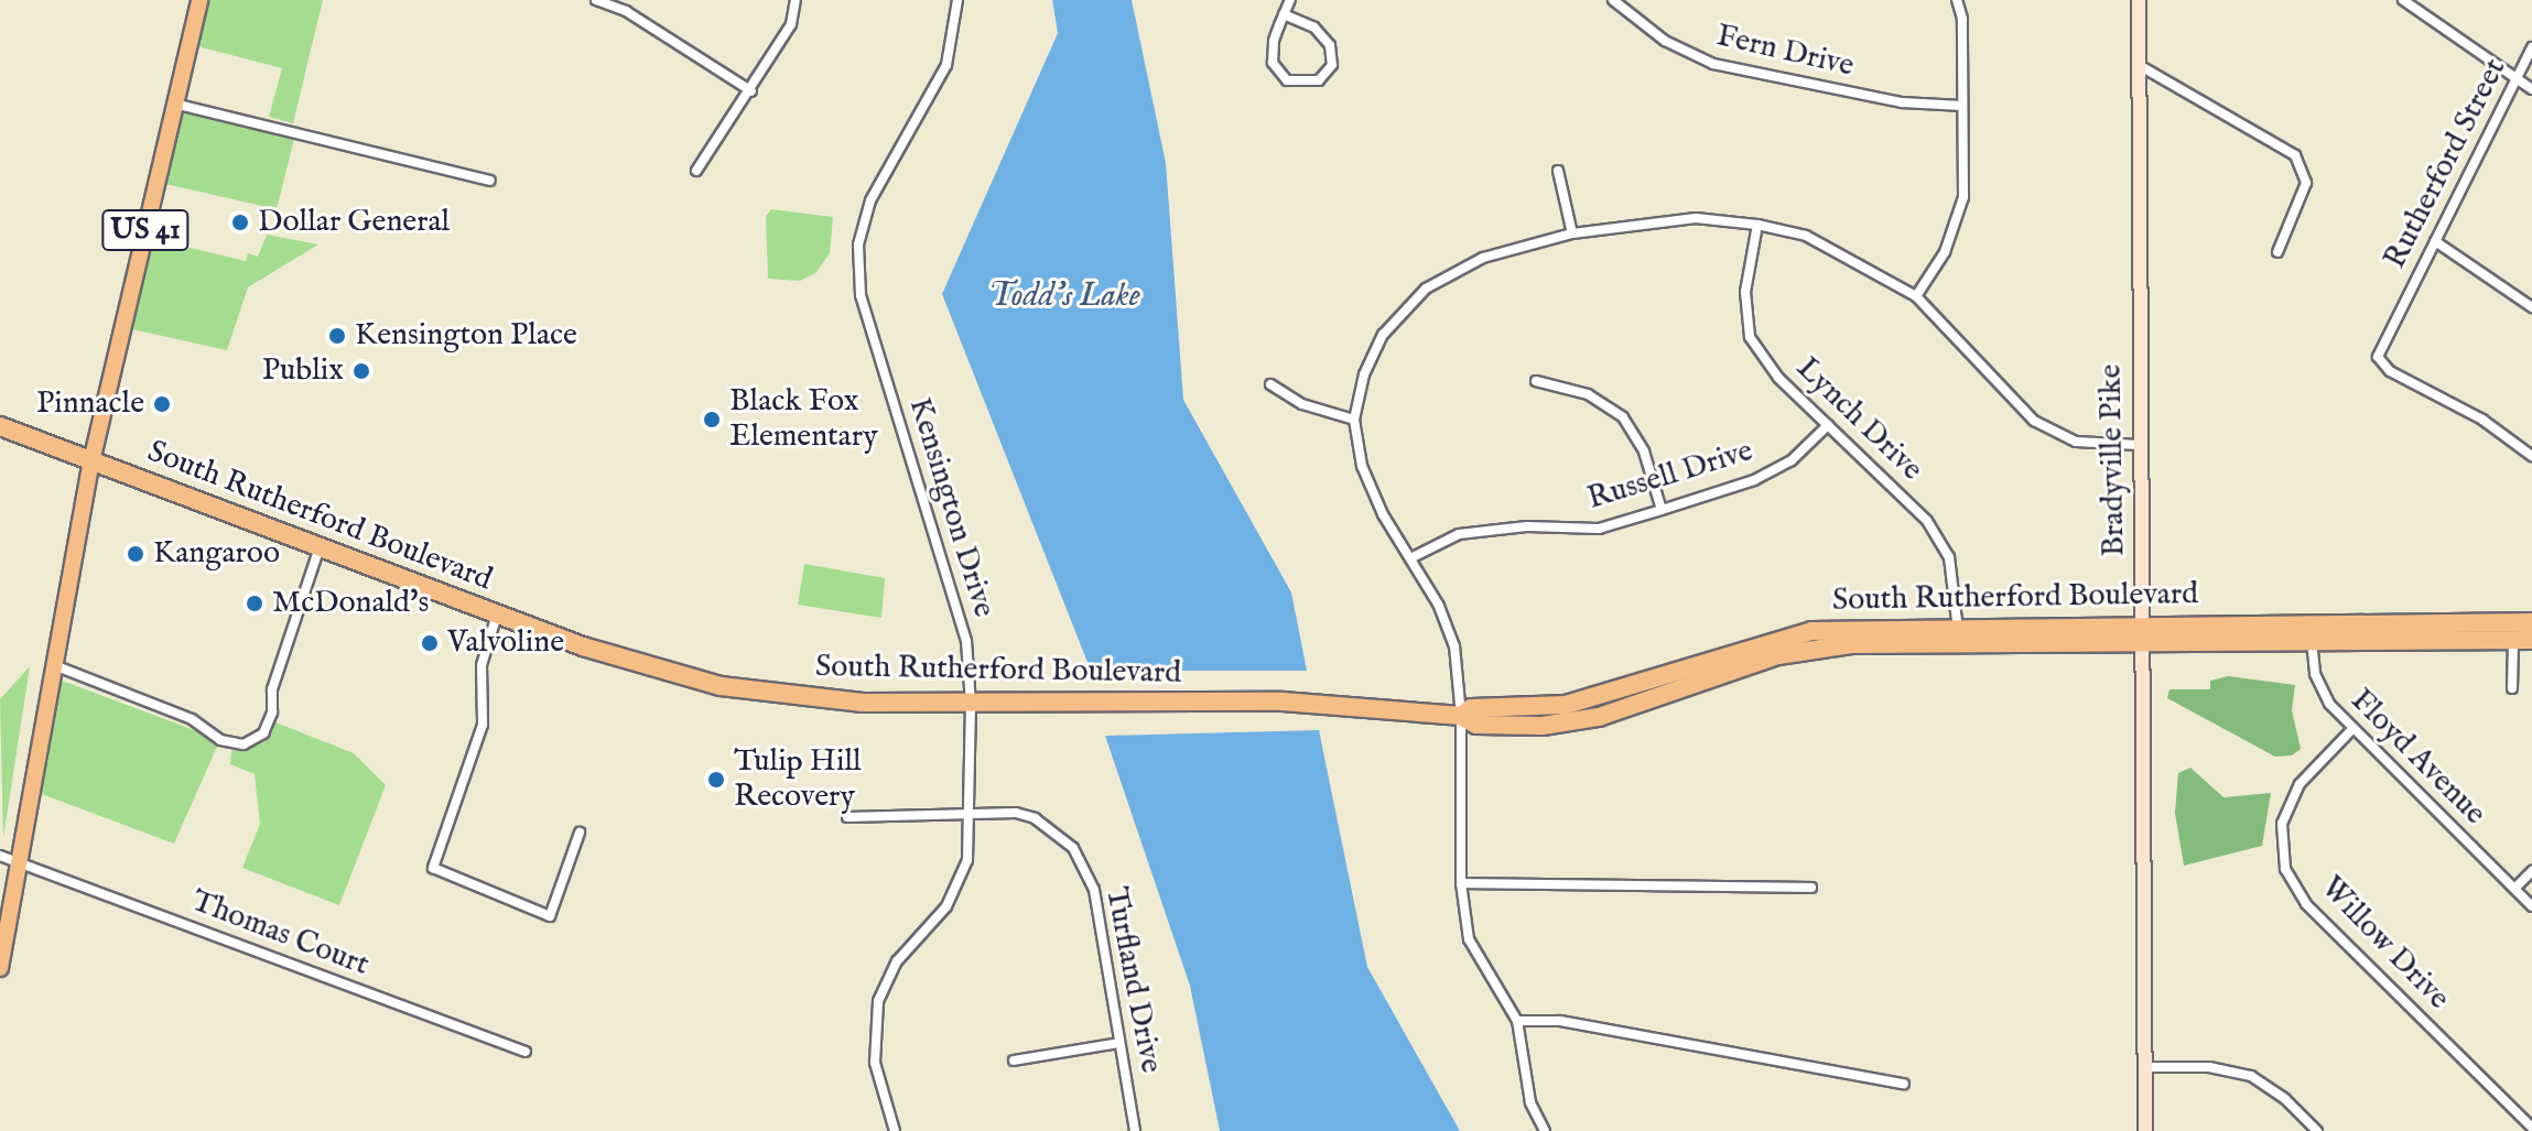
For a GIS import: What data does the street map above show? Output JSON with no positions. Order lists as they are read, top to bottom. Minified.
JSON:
{"streets":{"highway":["South Rutherford Boulevard"],"main road":["US 41","Bradyville Pike"],"street":["Fern Drive","Rutherford Street","Lynch Drive","Russell Drive","Kensington Drive","Floyd Avenue","Thomas Court","Willow Drive","Turfland Drive"]},"crossings":[["US 41","South Rutherford Boulevard"],["US 41","Thomas Court"],["Lynch Drive","Russell Drive"],["Lynch Drive","South Rutherford Boulevard"],["Bradyville Pike","South Rutherford Boulevard"],["Kensington Drive","South Rutherford Boulevard"],["Kensington Drive","Turfland Drive"],["South Rutherford Boulevard","Floyd Avenue"],["Floyd Avenue","Willow Drive"]],"water":["Todd's Lake"],"places":["Dollar General","Kensington Place","Publix","Pinnacle","Black Fox Elementary","Kangaroo","McDonald's","Valvoline","Tulip Hill Recovery"]}
